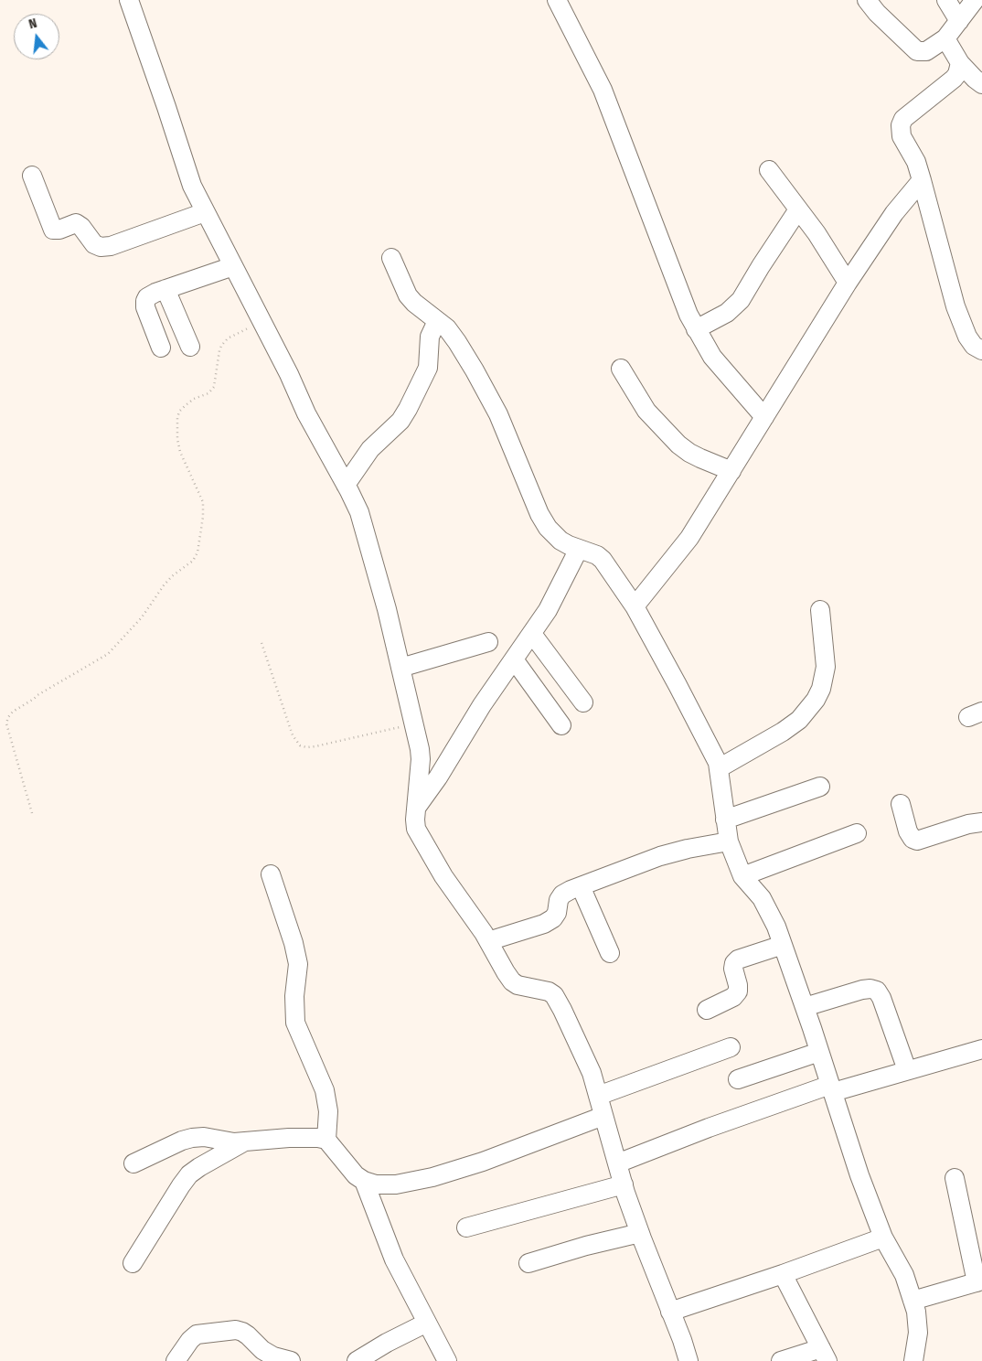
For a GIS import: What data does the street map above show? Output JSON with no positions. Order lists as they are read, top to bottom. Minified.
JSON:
{"north":"top"}
